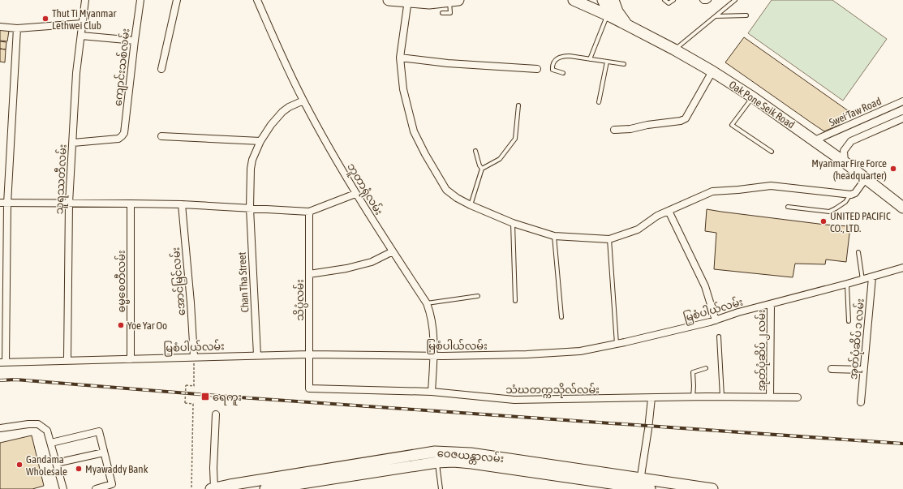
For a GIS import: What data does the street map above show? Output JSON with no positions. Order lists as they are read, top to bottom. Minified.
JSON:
{"streets":{"main road":["Oak Pone Seik Road","ဝေဇယန္တာလမ်း"],"street":["ကျောင်းသစ်လမ်း","Swei Taw Road","သူရဿတီလမ်း","ဘူတာရုံလမ်း","ဓမ္မစေတီလမ်း","အောင်မြင်လမ်း","Chan Tha Street","သိပ္ပံလမ်း","မြစံပါယ်လမ်း","အုတ်ပုံဆိပ် ၁ လမ်း","အုတ်ပုံဆိပ် ၂ လမ်း","သံဃတက္ကသိုလ်လမ်း"]},"crossings":[["ကျောင်းသစ်လမ်း","သူရဿတီလမ်း"],["Oak Pone Seik Road","Swei Taw Road"],["သူရဿတီလမ်း","မြစံပါယ်လမ်း"],["ဘူတာရုံလမ်း","Chan Tha Street"],["ဘူတာရုံလမ်း","မြစံပါယ်လမ်း"],["ဘူတာရုံလမ်း","သံဃတက္ကသိုလ်လမ်း"],["ဓမ္မစေတီလမ်း","မြစံပါယ်လမ်း"],["အောင်မြင်လမ်း","မြစံပါယ်လမ်း"],["Chan Tha Street","မြစံပါယ်လမ်း"],["သိပ္ပံလမ်း","မြစံပါယ်လမ်း"],["သိပ္ပံလမ်း","သံဃတက္ကသိုလ်လမ်း"],["မြစံပါယ်လမ်း","အုတ်ပုံဆိပ် ၁ လမ်း"],["မြစံပါယ်လမ်း","အုတ်ပုံဆိပ် ၂ လမ်း"],["အုတ်ပုံဆိပ် ၂ လမ်း","သံဃတက္ကသိုလ်လမ်း"]],"places":{"other":["Thut Ti Myanmar Lethwei Club","Myanmar Fire Force (headquarter)","UNITED PACIFIC CO., LTD.","Yoe Yar Oo","Gandama Wholesale","Myawaddy Bank"],"transit":["ရေကူး"]}}
